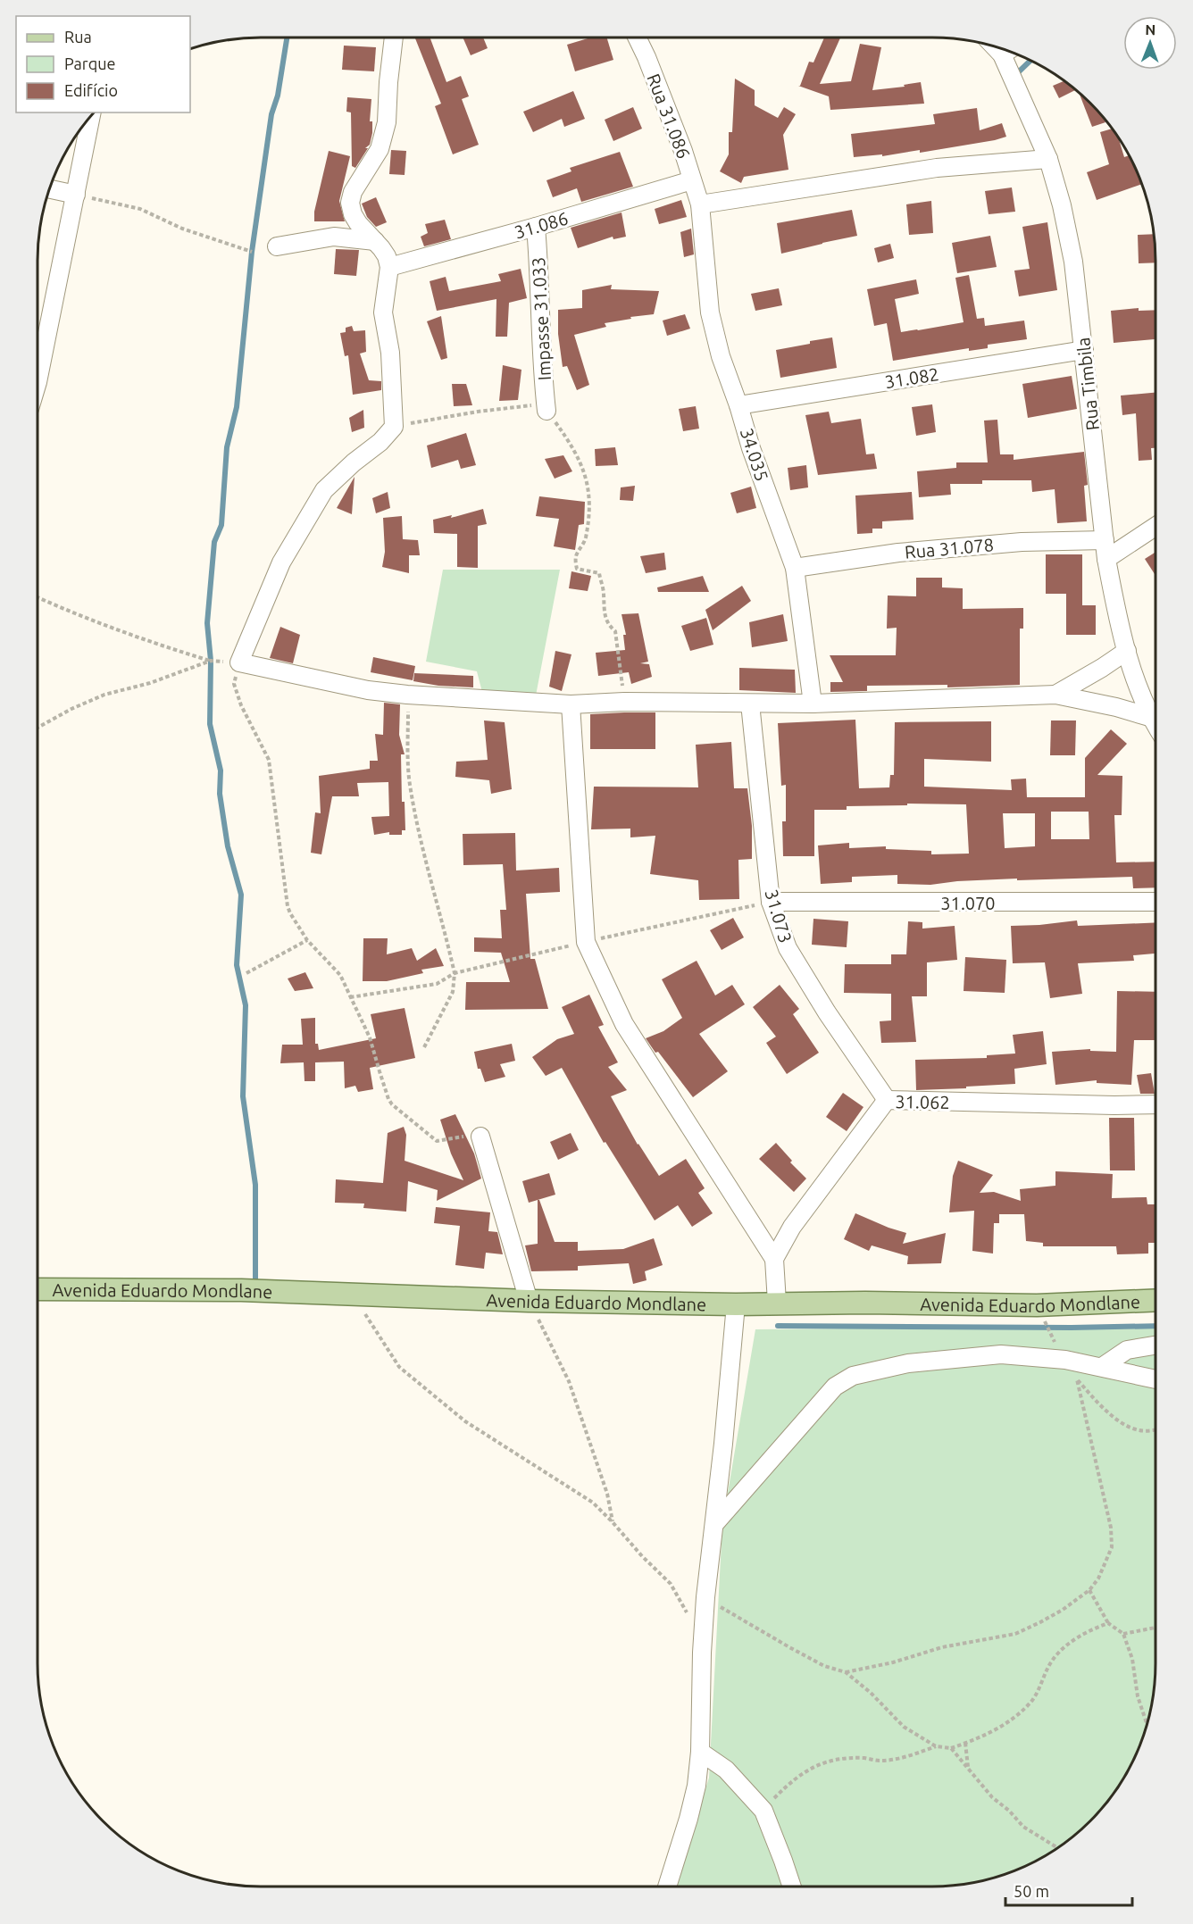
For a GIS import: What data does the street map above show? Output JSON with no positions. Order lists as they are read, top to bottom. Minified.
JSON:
{"streets":{"main road":["Avenida Eduardo Mondlane"],"street":["Rua 31.086","31.086","Impasse 31.033","31.082","Rua Timbila","34.035","Rua 31.078","31.070","31.073","31.062"]},"crossings":[["Rua 31.086","31.086"],["Rua 31.086","34.035"],["31.086","Impasse 31.033"],["31.082","Rua Timbila"],["31.082","34.035"],["Rua Timbila","Rua 31.078"],["34.035","Rua 31.078"],["31.070","31.073"],["31.073","31.062"]],"legend":["Rua","Parque","Edifício"],"scale_bar":"50 m","north":"top"}
